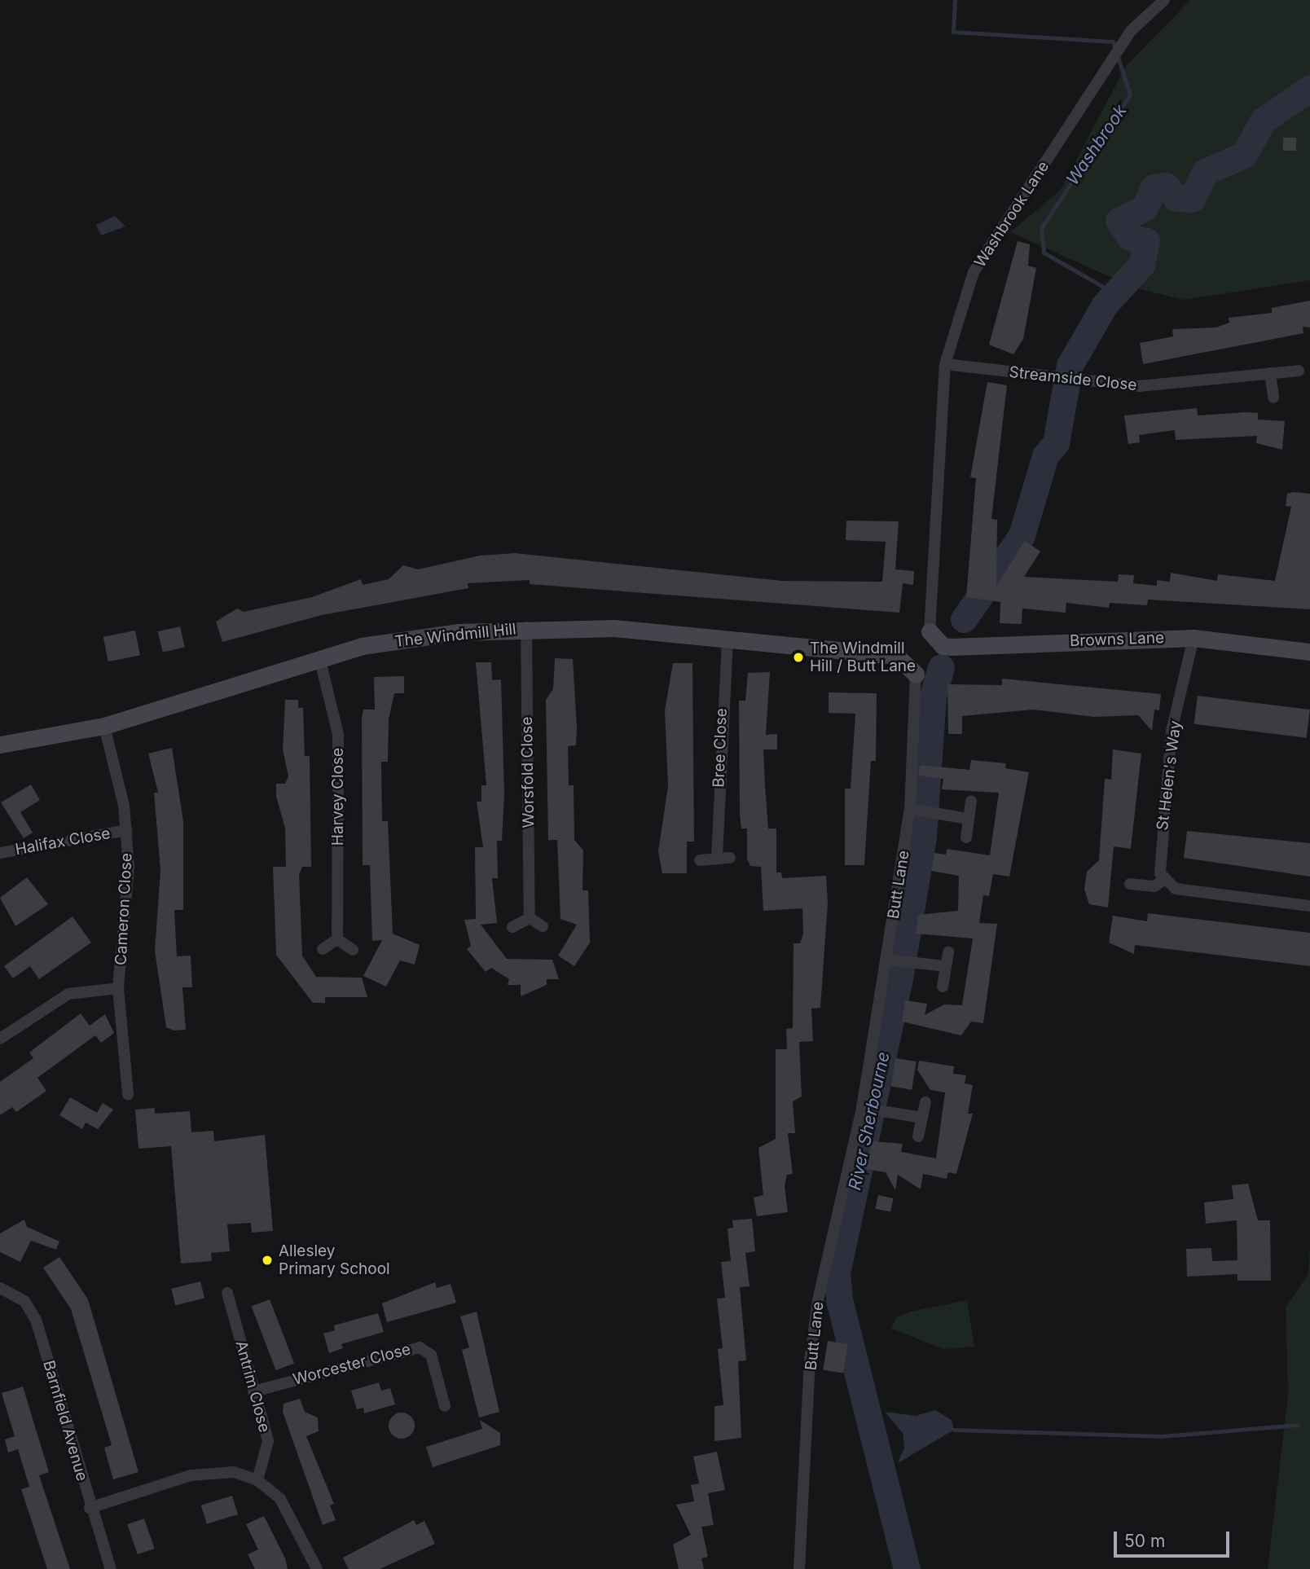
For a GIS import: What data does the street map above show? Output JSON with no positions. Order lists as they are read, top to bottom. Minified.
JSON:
{"streets":{"street":["Washbrook Lane","Streamside Close","The Windmill Hill","Browns Lane","Bree Close","Worsfold Close","St Helen's Way","Harvey Close","Halifax Close","Butt Lane","Cameron Close","Worcester Close","Antrim Close","Barnfield Avenue"]},"crossings":[["Washbrook Lane","Streamside Close"],["Washbrook Lane","Browns Lane"],["The Windmill Hill","Bree Close"],["The Windmill Hill","Worsfold Close"],["The Windmill Hill","Harvey Close"],["The Windmill Hill","Butt Lane"],["The Windmill Hill","Cameron Close"],["Browns Lane","St Helen's Way"],["Halifax Close","Cameron Close"],["Worcester Close","Antrim Close"]],"water":["Washbrook","River Sherbourne"],"places":["The Windmill Hill / Butt Lane","Allesley Primary School"],"scale_bar":"50 m"}
